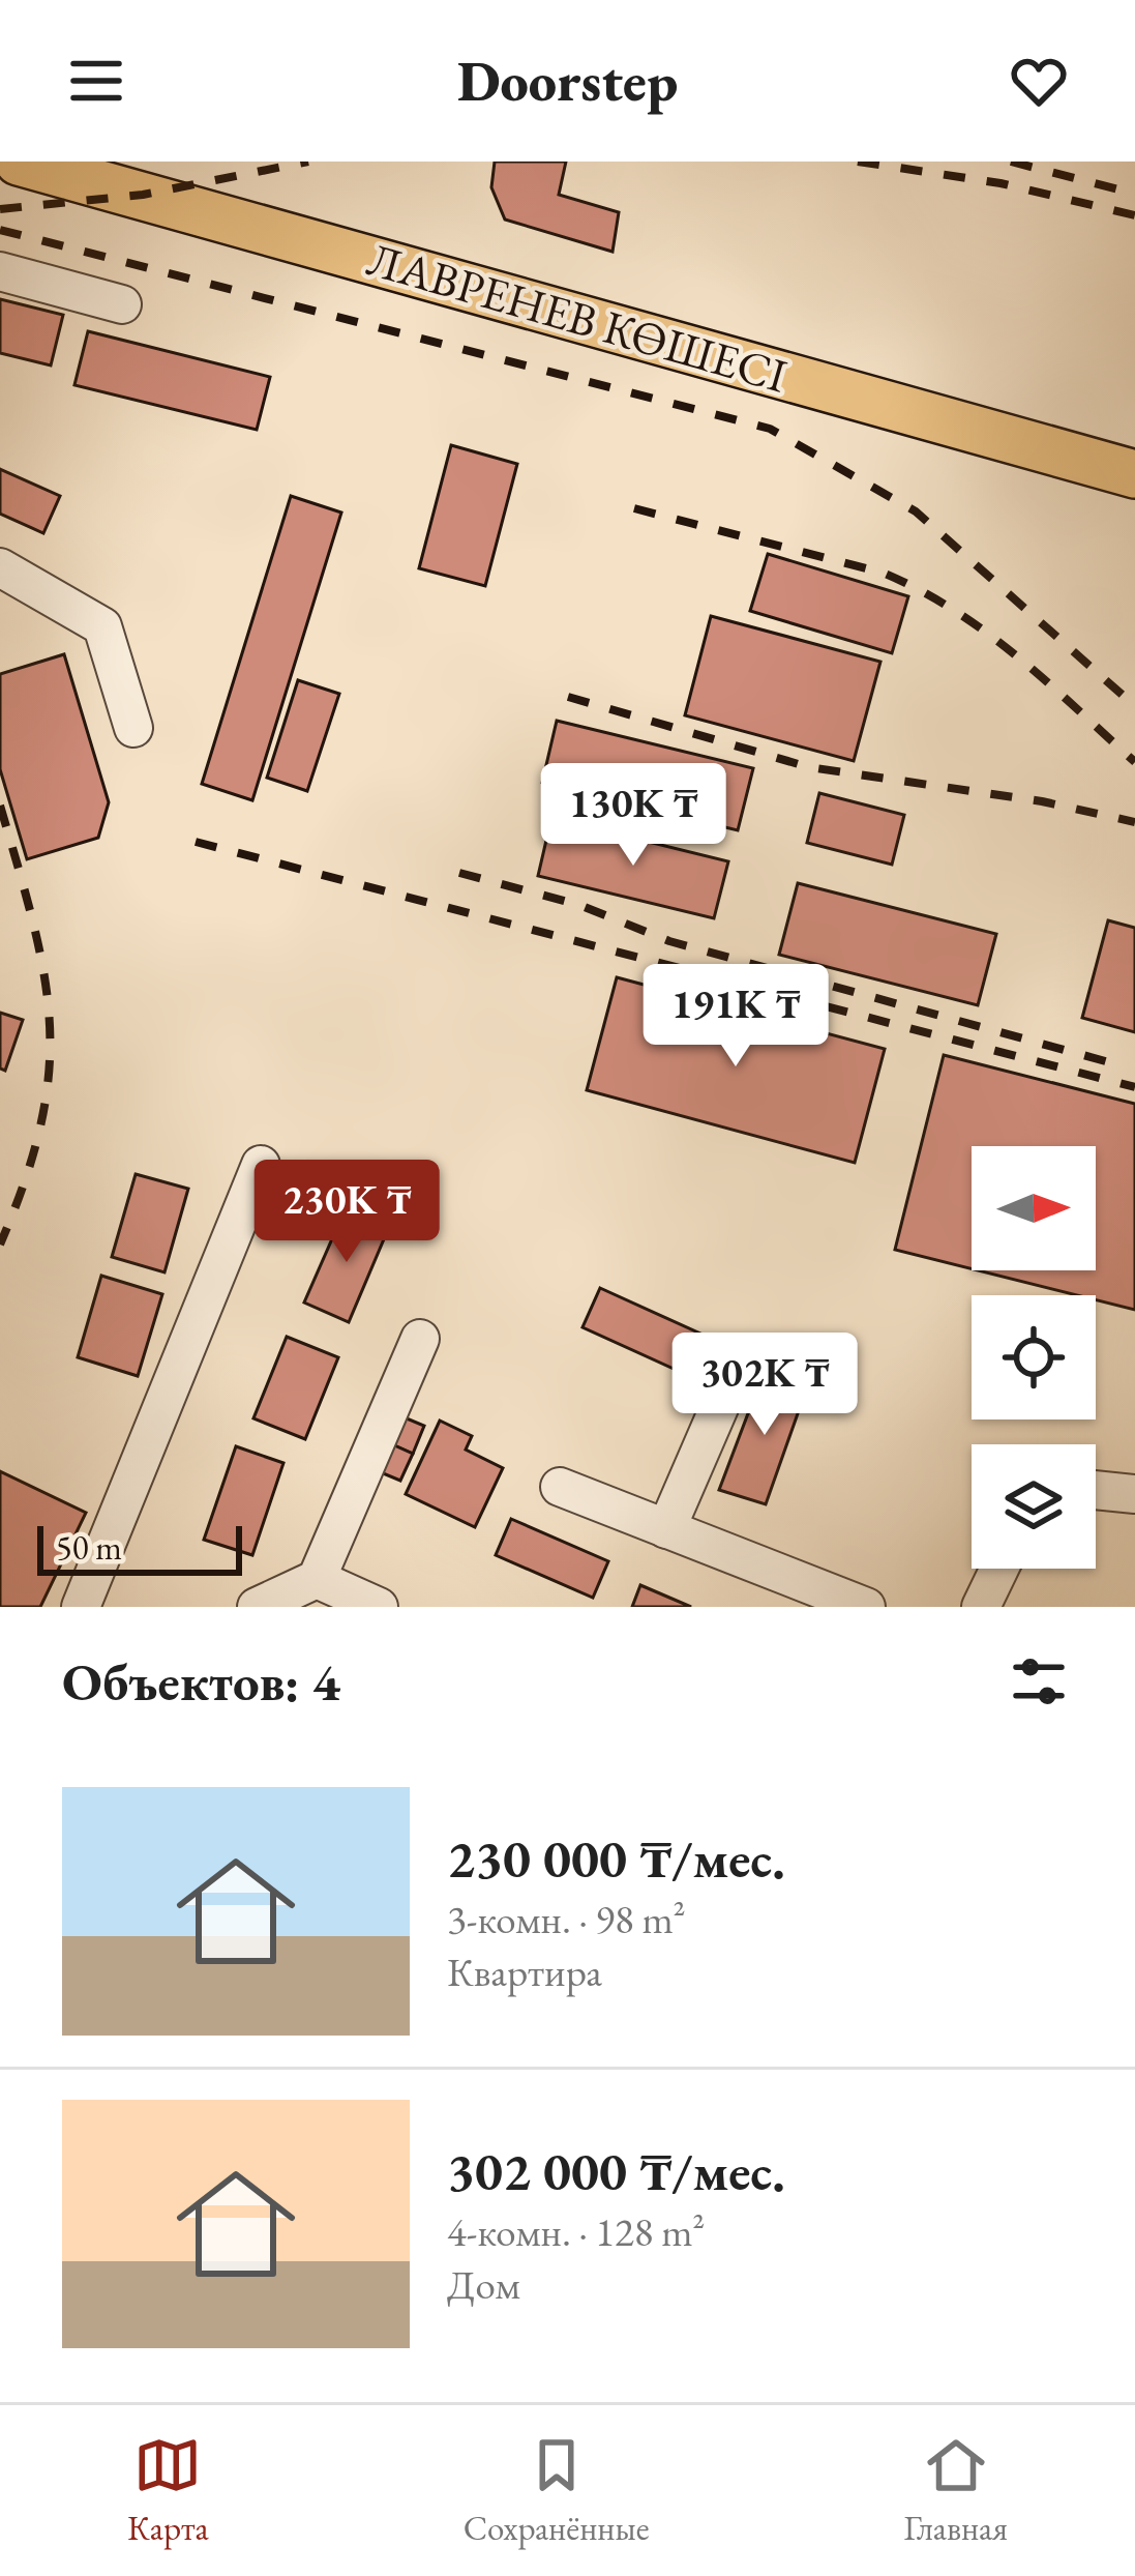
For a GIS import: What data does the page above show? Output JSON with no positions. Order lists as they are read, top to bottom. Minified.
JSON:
{"streets":{"main road":["ЛАВРЕНЕВ КӨШЕСІ"]},"scale_bar":"50 m","north":"right","page":{"header":"Doorstep","price":["130K ₸","191K ₸","230K ₸","302K ₸"],"scale":"50 m","heading":"Объектов: 4","list":[{"name":"230 000 ₸/мес.","note":"3-комн. · 98 m² · Квартира"},{"name":"302 000 ₸/мес.","note":"4-комн. · 128 m² · Дом"}],"tabs":["Карта","Сохранённые","Главная"]}}
